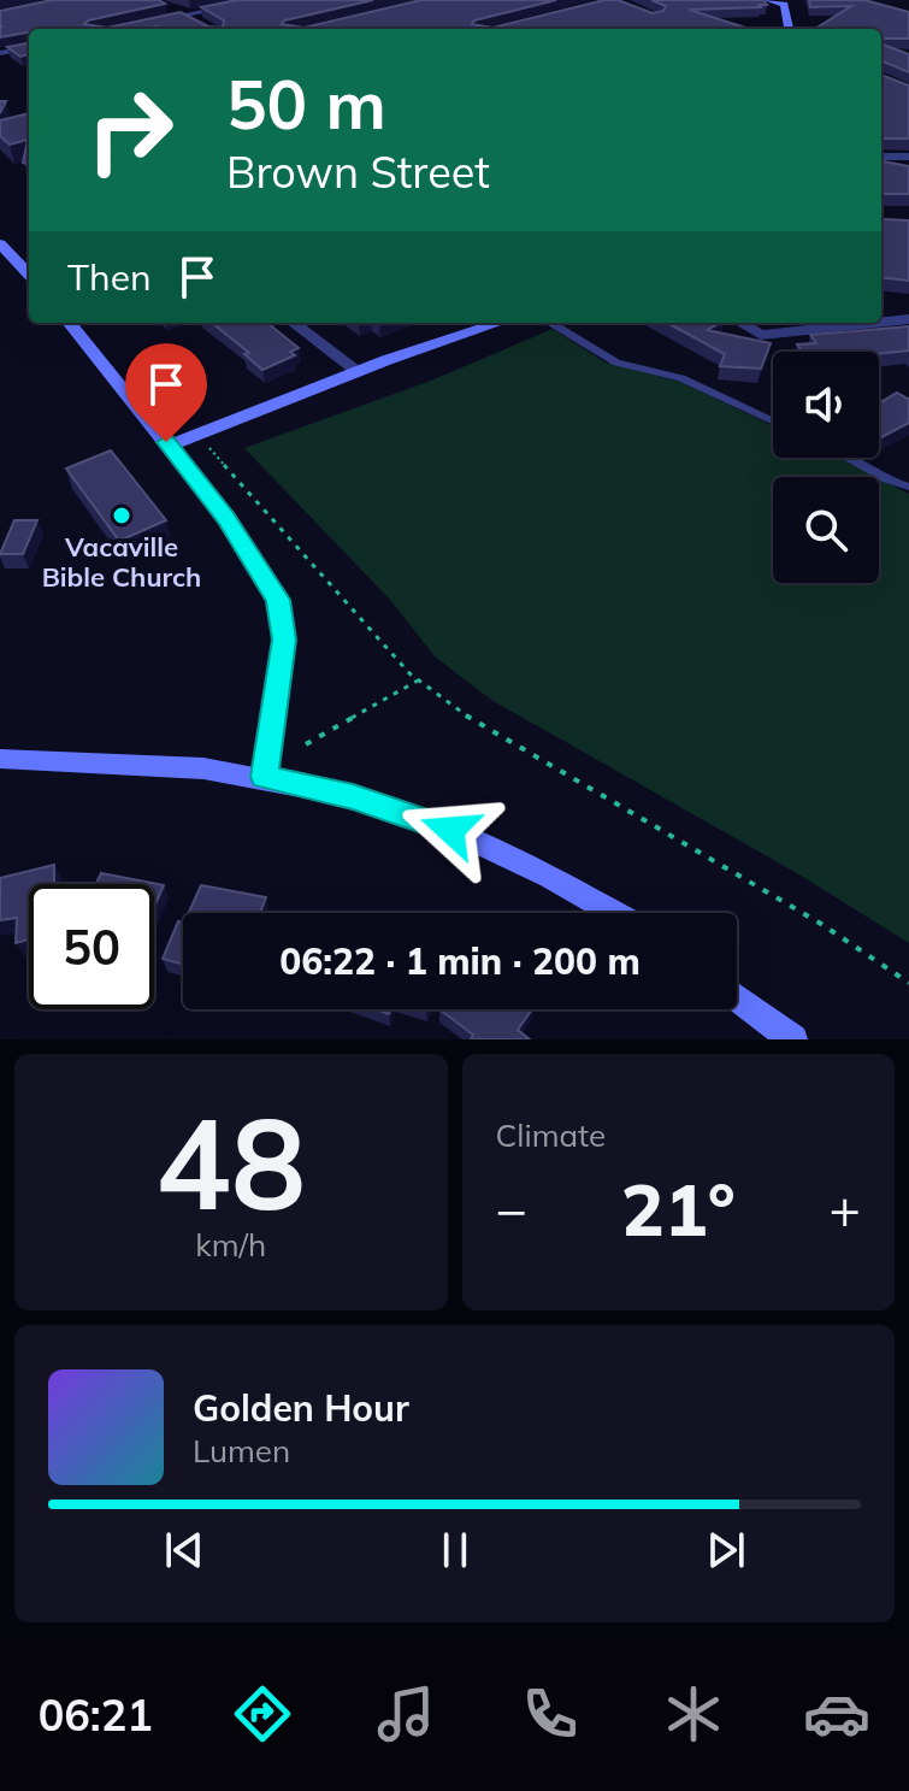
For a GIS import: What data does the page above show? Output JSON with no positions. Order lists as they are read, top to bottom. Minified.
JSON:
{"places":["Vacaville Bible Church"],"page":{"turn":["50 m","Brown Street"],"then":"Then","limit":"50","trip":"06:22 · 1 min · 200 m","tile":[["48","km/h"],"Climate"],"heat":["−","21°","+"],"song":["Golden Hour","Lumen"],"tabs":"06:21"}}
